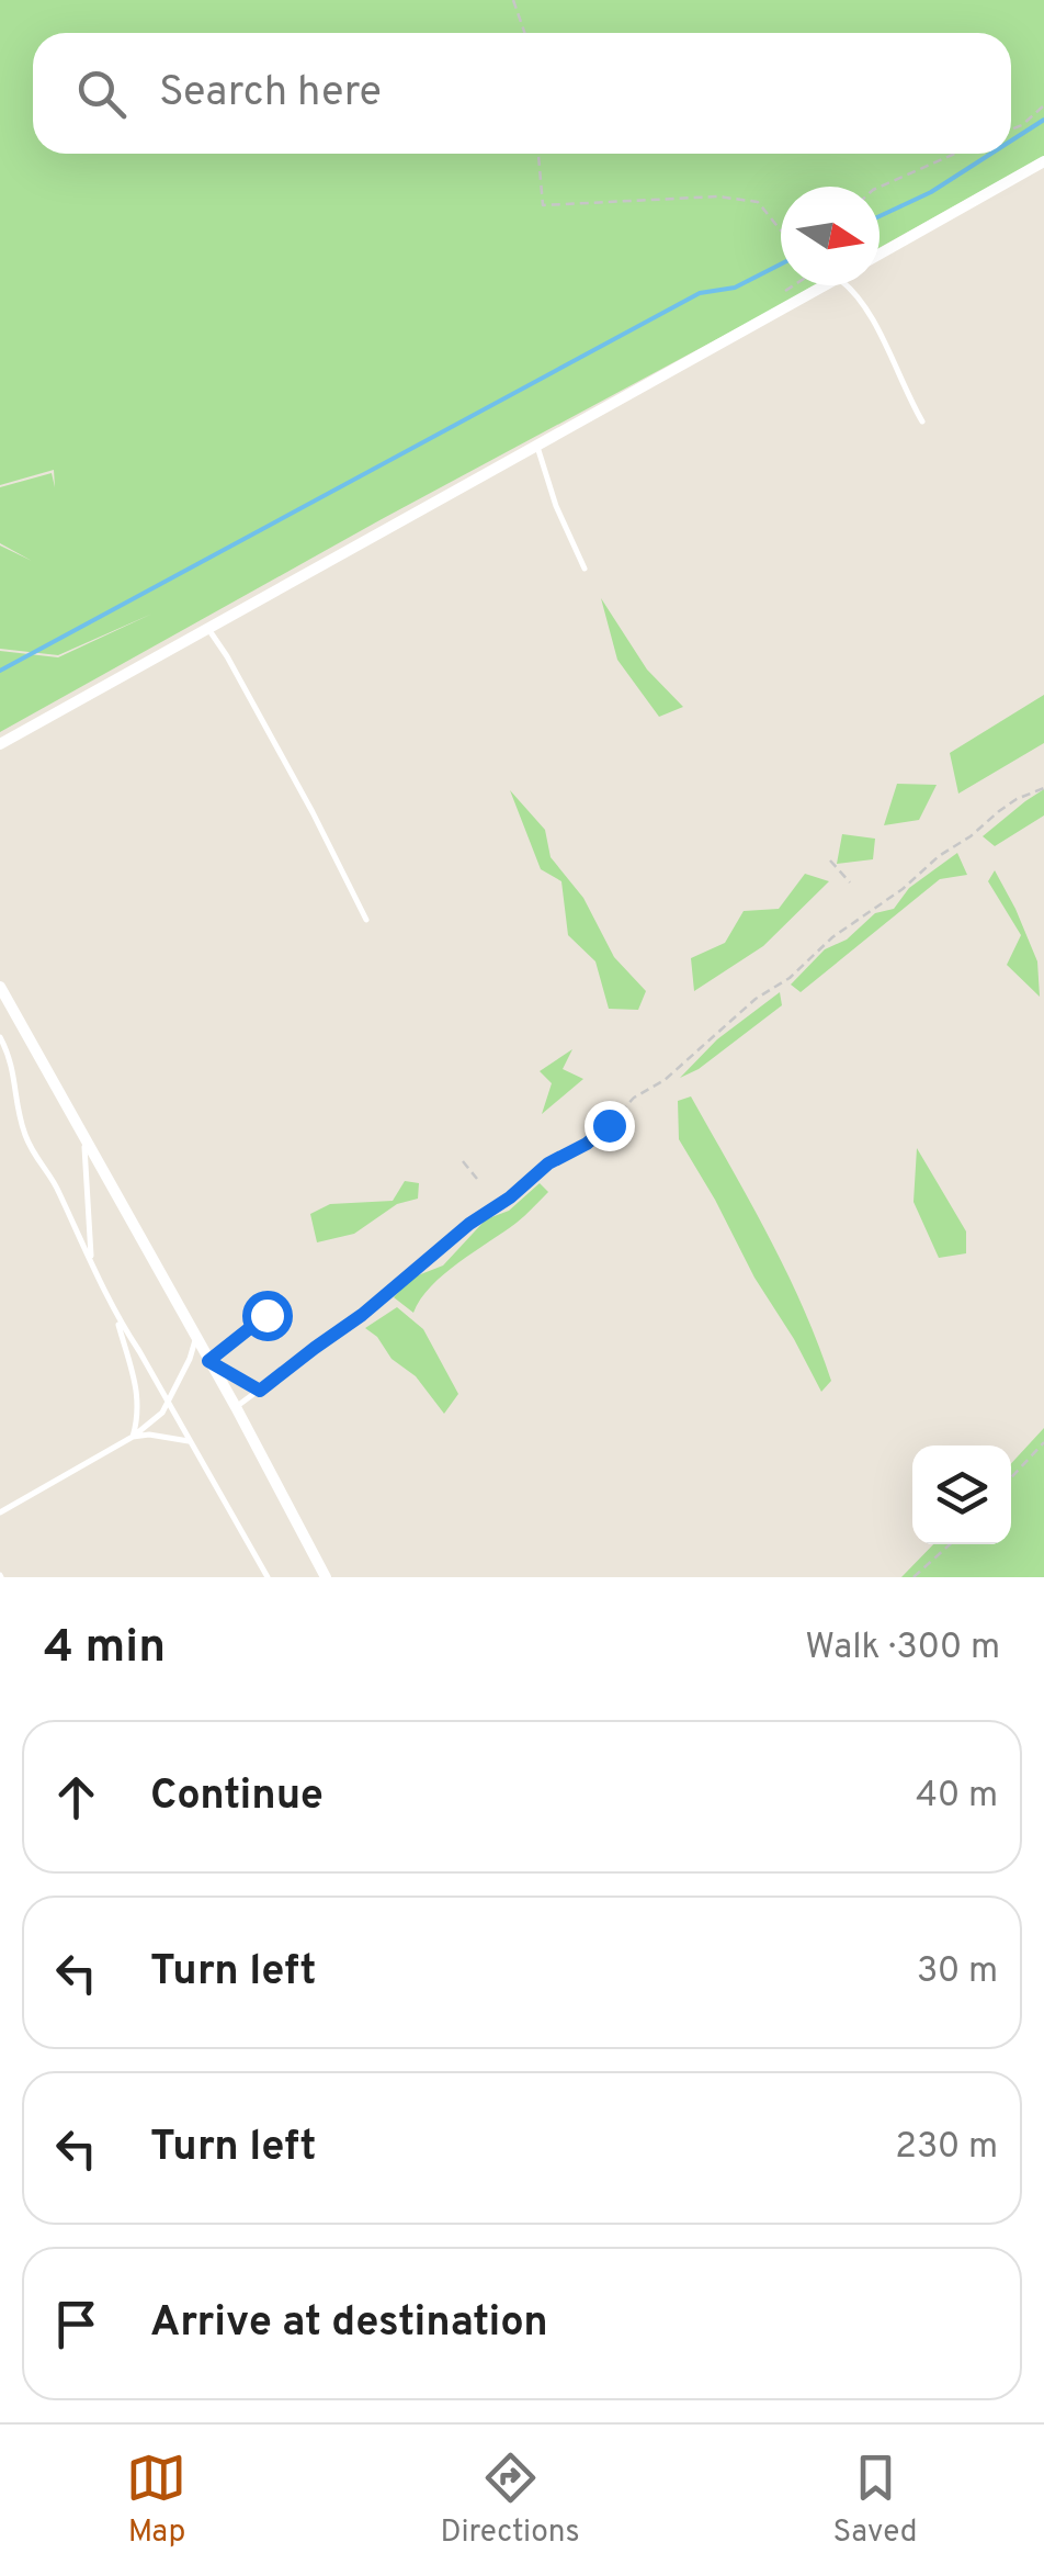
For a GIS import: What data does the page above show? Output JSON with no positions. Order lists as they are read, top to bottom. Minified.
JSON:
{"north":"right","page":{"search":"Search here","heading":["4 min","Walk · 300 m"],"list":[["Continue","40 m"],["Turn left","30 m"],["Turn left","230 m"],"Arrive at destination"],"nav":["Map","Directions","Saved"]}}
